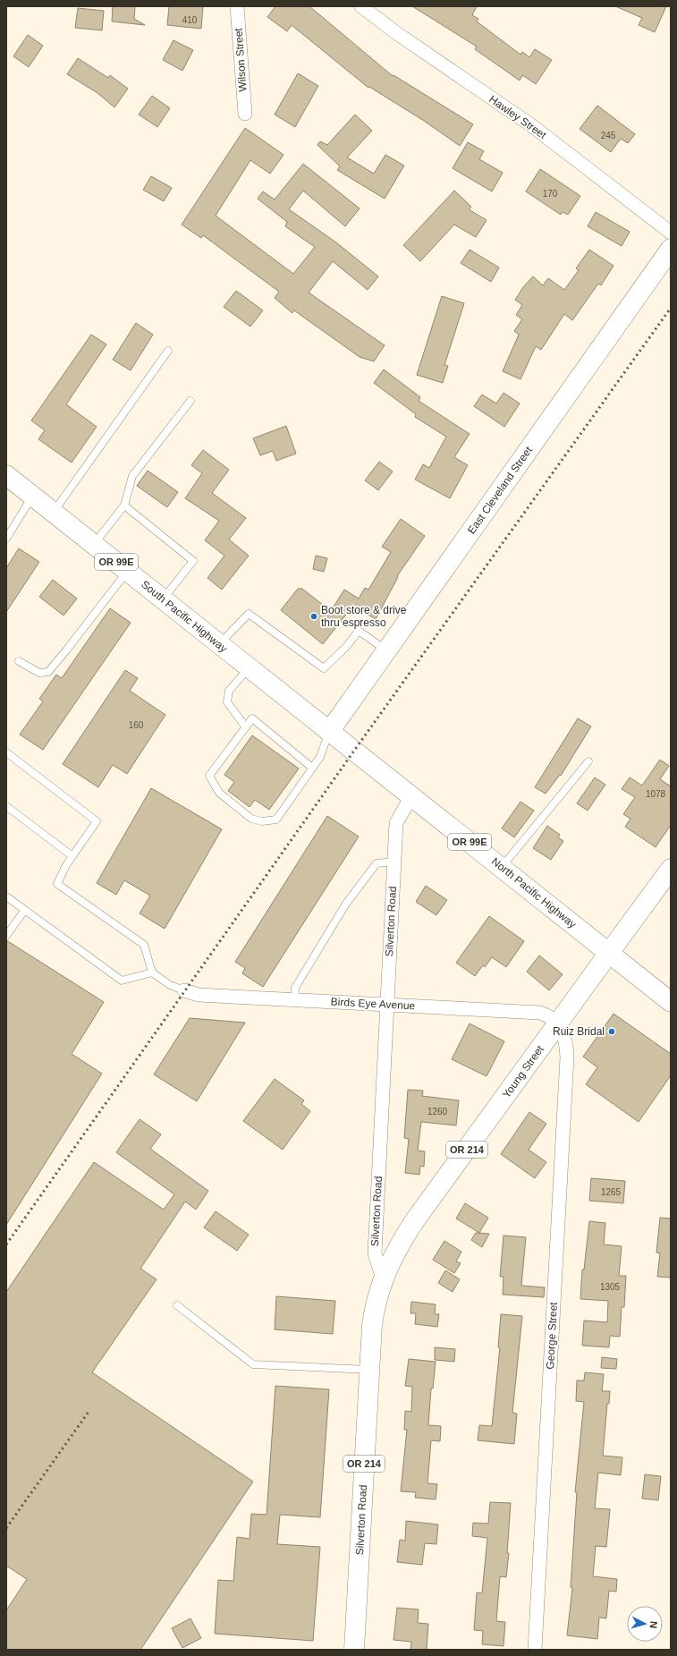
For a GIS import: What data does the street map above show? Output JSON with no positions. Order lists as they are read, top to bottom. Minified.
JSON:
{"streets":{"main road":["East Cleveland Street","OR 99E","South Pacific Highway","North Pacific Highway","Silverton Road","Young Street","OR 214"],"street":["Wilson Street","Hawley Street","Birds Eye Avenue","George Street"]},"crossings":[["East Cleveland Street","South Pacific Highway"],["East Cleveland Street","North Pacific Highway"],["South Pacific Highway","North Pacific Highway"],["North Pacific Highway","Silverton Road"],["North Pacific Highway","Young Street"],["Silverton Road","Birds Eye Avenue"],["Silverton Road","Young Street"],["Birds Eye Avenue","Young Street"],["Birds Eye Avenue","George Street"],["Young Street","George Street"]],"places":["Boot store & drive thru espresso","Ruiz Bridal"],"house_numbers":["410","245","170","160","1078","1260","1265","1305"],"north":"right"}
